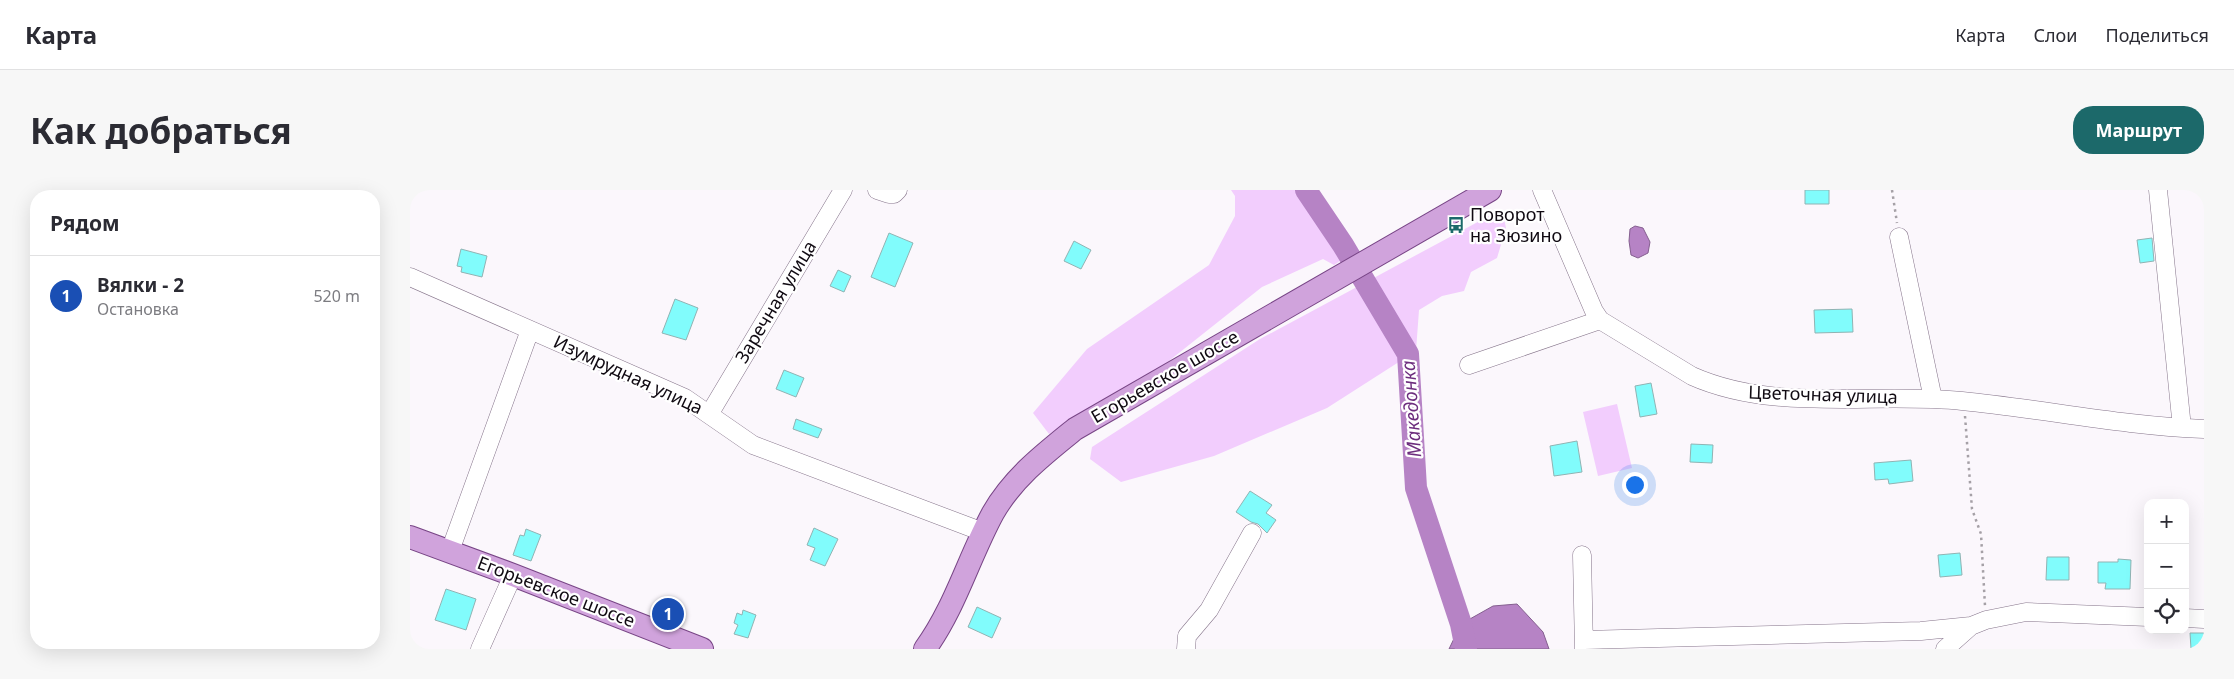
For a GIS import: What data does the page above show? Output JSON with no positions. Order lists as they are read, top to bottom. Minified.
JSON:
{"streets":{"main road":["Егорьевское шоссе"],"street":["Заречная улица","Изумрудная улица","Цветочная улица"]},"crossings":[["Заречная улица","Изумрудная улица"],["Изумрудная улица","Егорьевское шоссе"]],"water":["Македонка"],"places":{"bus stop":["Поворот на Зюзино"]},"page":{"header":"Карта","nav":["Карта","Слои","Поделиться"],"buttons":"Маршрут","title":"Как добраться","heading":"Рядом","list":[{"mark":"1","name":"Вялки - 2","note":"Остановка","value":"520 m"}],"map_buttons":["+","−"],"pins":"1"}}
